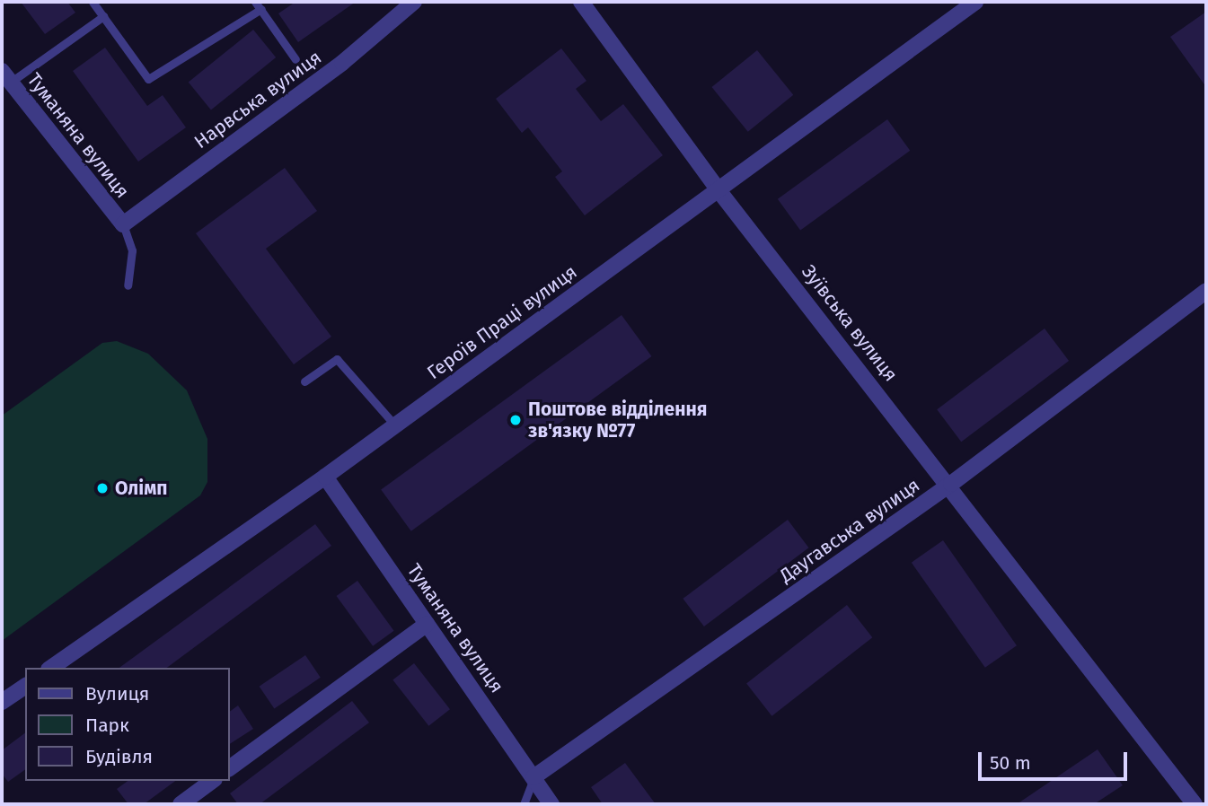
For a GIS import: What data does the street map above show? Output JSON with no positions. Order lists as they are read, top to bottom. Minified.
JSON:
{"streets":{"street":["Нарвська вулиця","Туманяна вулиця","Героїв Праці вулиця","Зуївська вулиця","Даугавська вулиця"]},"crossings":[["Нарвська вулиця","Туманяна вулиця"],["Туманяна вулиця","Героїв Праці вулиця"],["Туманяна вулиця","Даугавська вулиця"],["Героїв Праці вулиця","Зуївська вулиця"],["Зуївська вулиця","Даугавська вулиця"]],"places":["Поштове відділення зв'язку №77","Олімп"],"legend":["Вулиця","Парк","Будівля"],"scale_bar":"50 m"}
